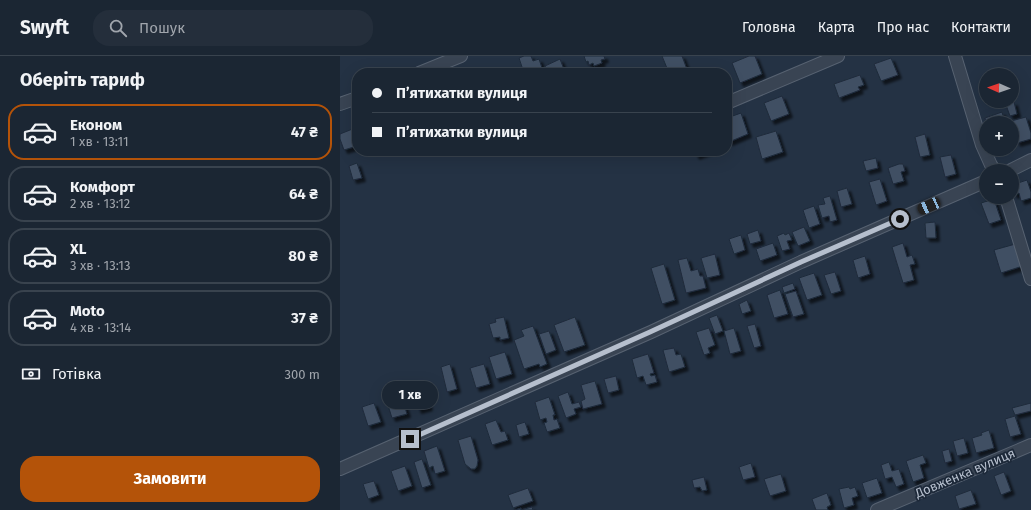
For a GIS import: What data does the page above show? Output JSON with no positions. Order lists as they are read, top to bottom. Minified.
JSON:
{"streets":{"street":["Довженка вулиця"]},"north":"left","page":{"header":"Swyft","search":"Пошук","nav":["Головна","Карта","Про нас","Контакти"],"heading":"Оберіть тариф","map_buttons":["+","−"],"banner":["Пʼятихатки вулиця","Пʼятихатки вулиця"],"list":[{"name":"Економ","note":"1 хв · 13:11","value":"47 ₴"},{"name":"Комфорт","note":"2 хв · 13:12","value":"64 ₴"},{"name":"XL","note":"3 хв · 13:13","value":"80 ₴"},{"name":"Moto","note":"4 хв · 13:14","value":"37 ₴"}],"pay":["Готівка","300 m"],"bubble":"1 хв","buttons":"Замовити"}}
